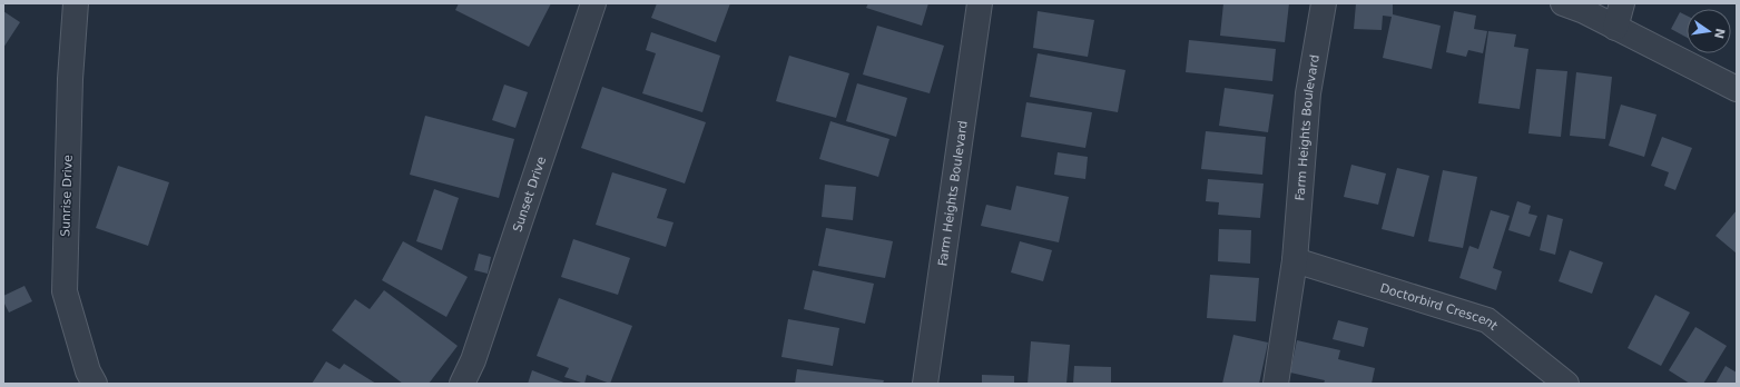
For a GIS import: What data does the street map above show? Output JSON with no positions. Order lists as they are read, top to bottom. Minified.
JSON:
{"streets":{"street":["Farm Heights Boulevard","Sunset Drive","Sunrise Drive","Doctorbird Crescent"]},"crossings":[["Farm Heights Boulevard","Doctorbird Crescent"]],"north":"right"}
